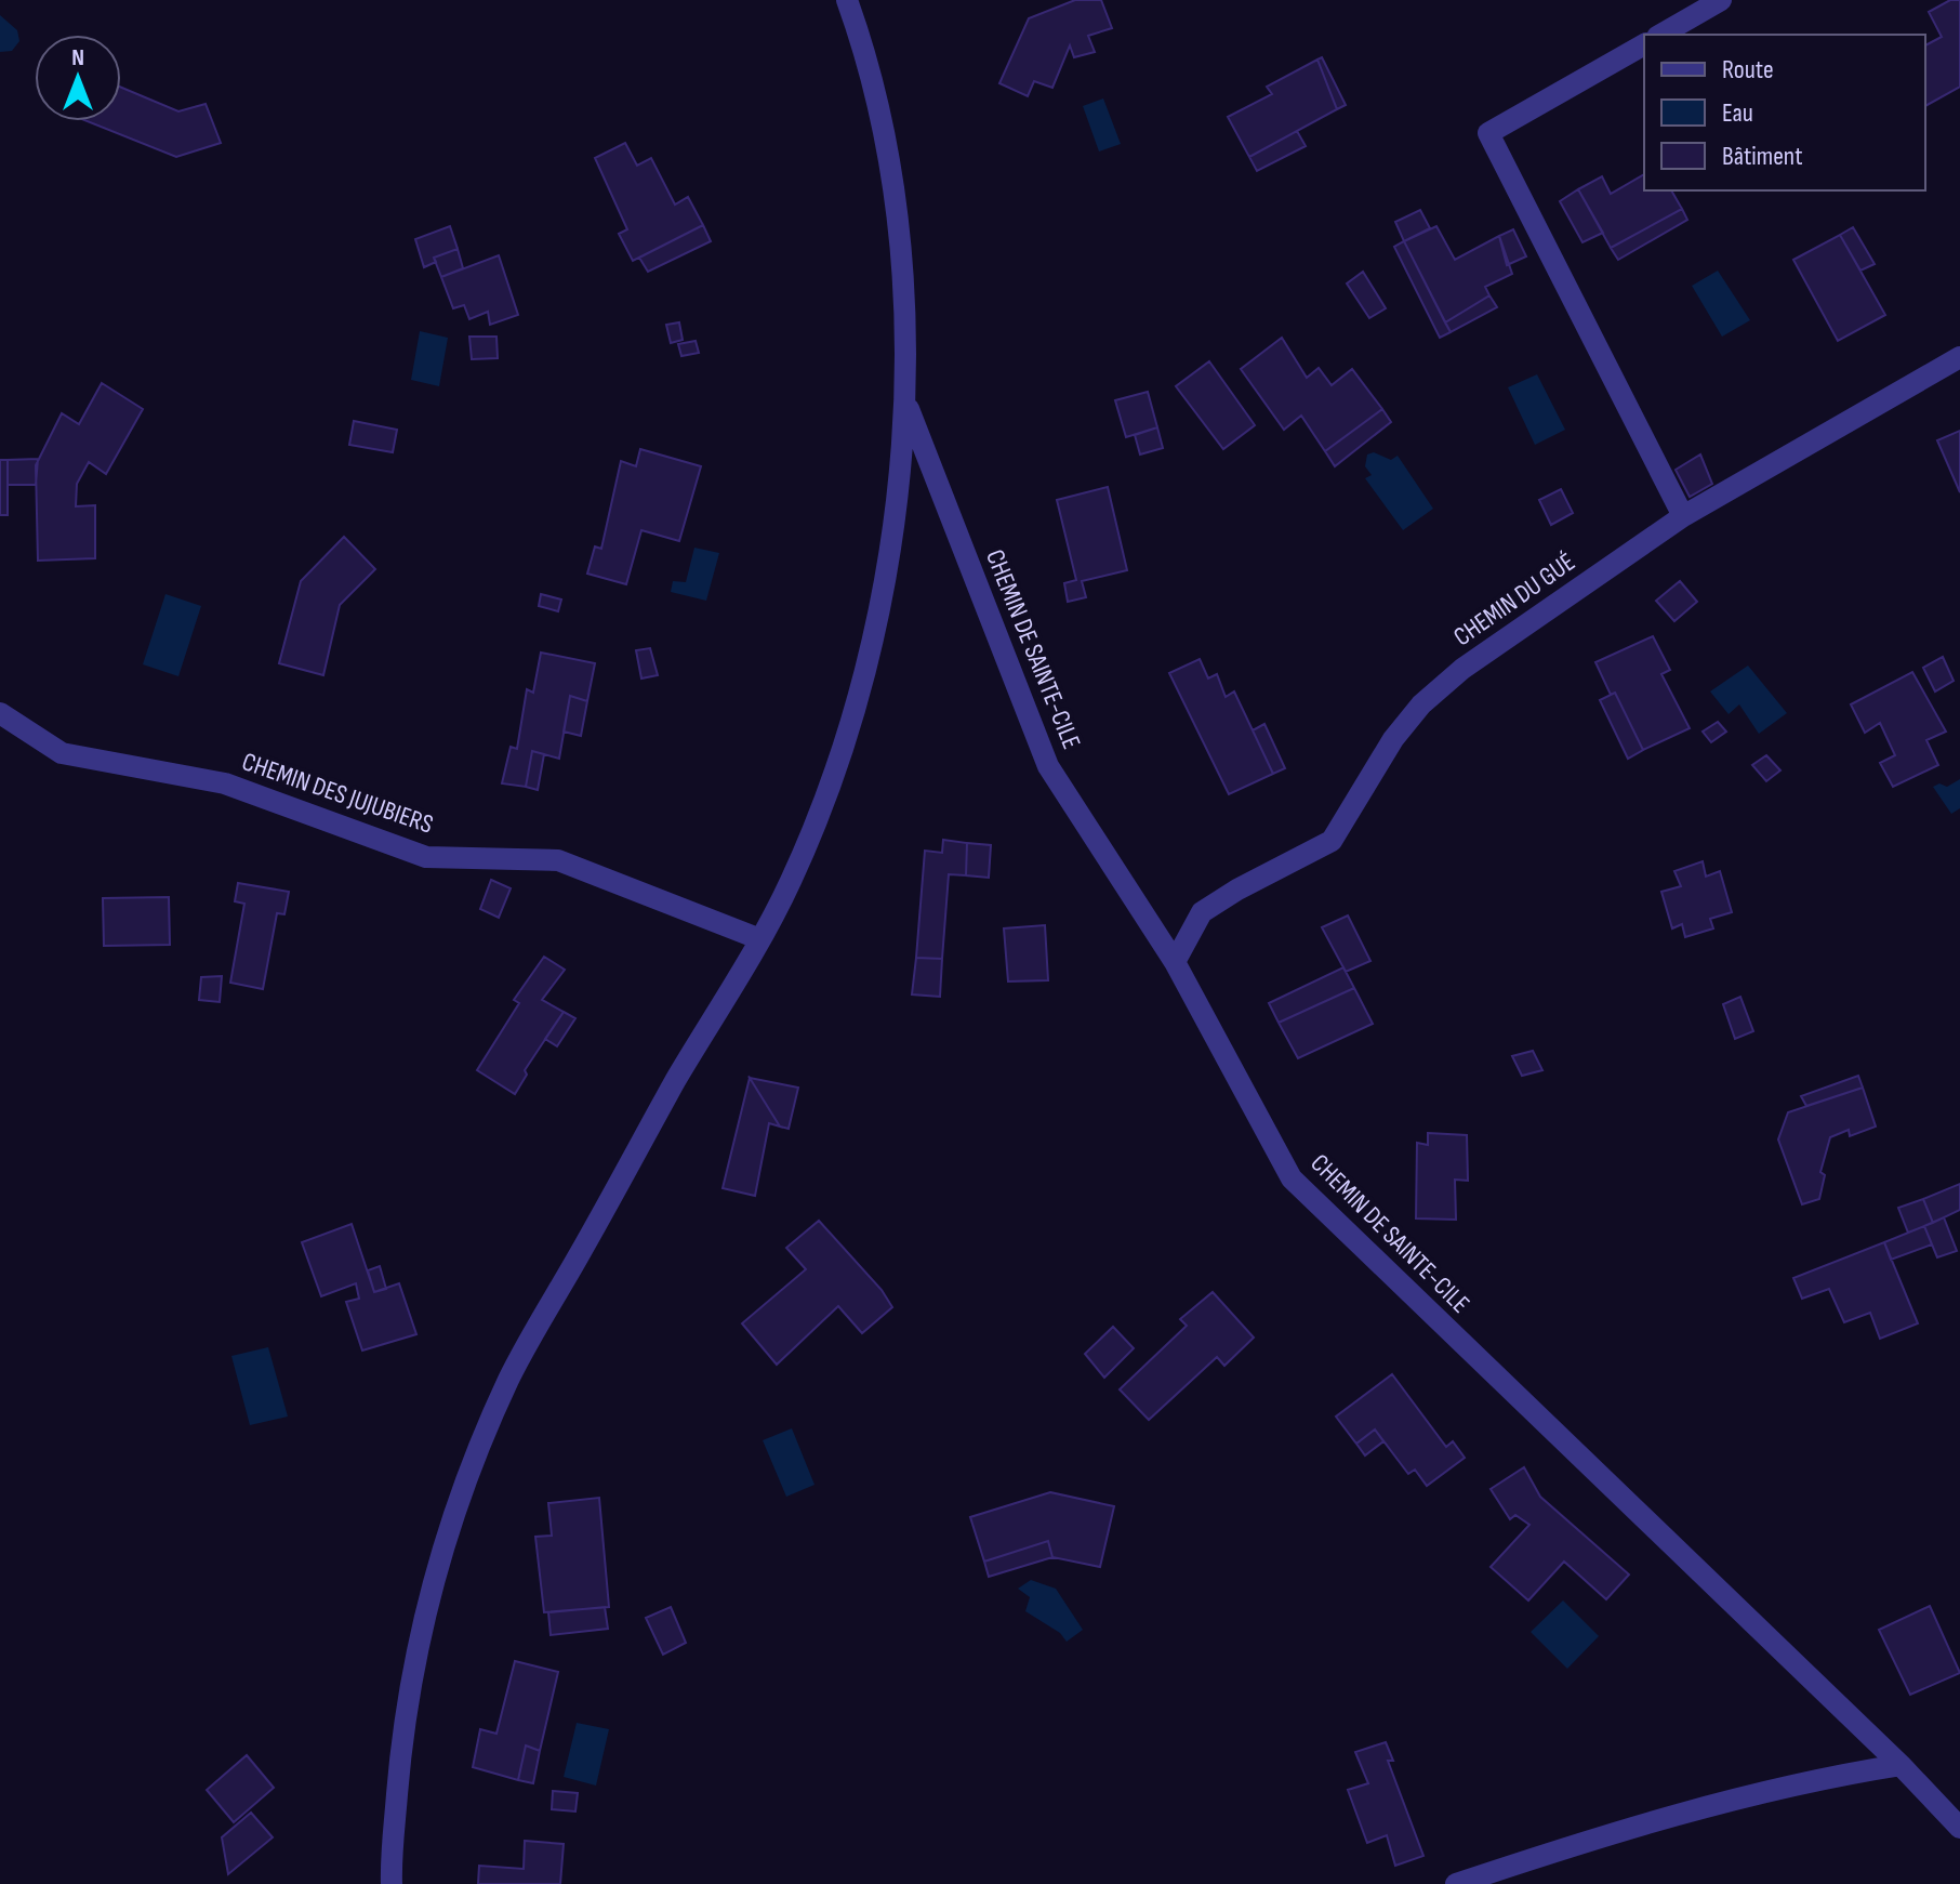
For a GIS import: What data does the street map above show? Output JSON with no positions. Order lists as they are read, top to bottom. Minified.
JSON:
{"streets":{"street":["CHEMIN DU GUÉ","CHEMIN DE SAINTE-CILE","CHEMIN DES JUJUBIERS"]},"crossings":[["CHEMIN DU GUÉ","CHEMIN DE SAINTE-CILE"]],"legend":["Route","Eau","Bâtiment"],"north":"top"}
